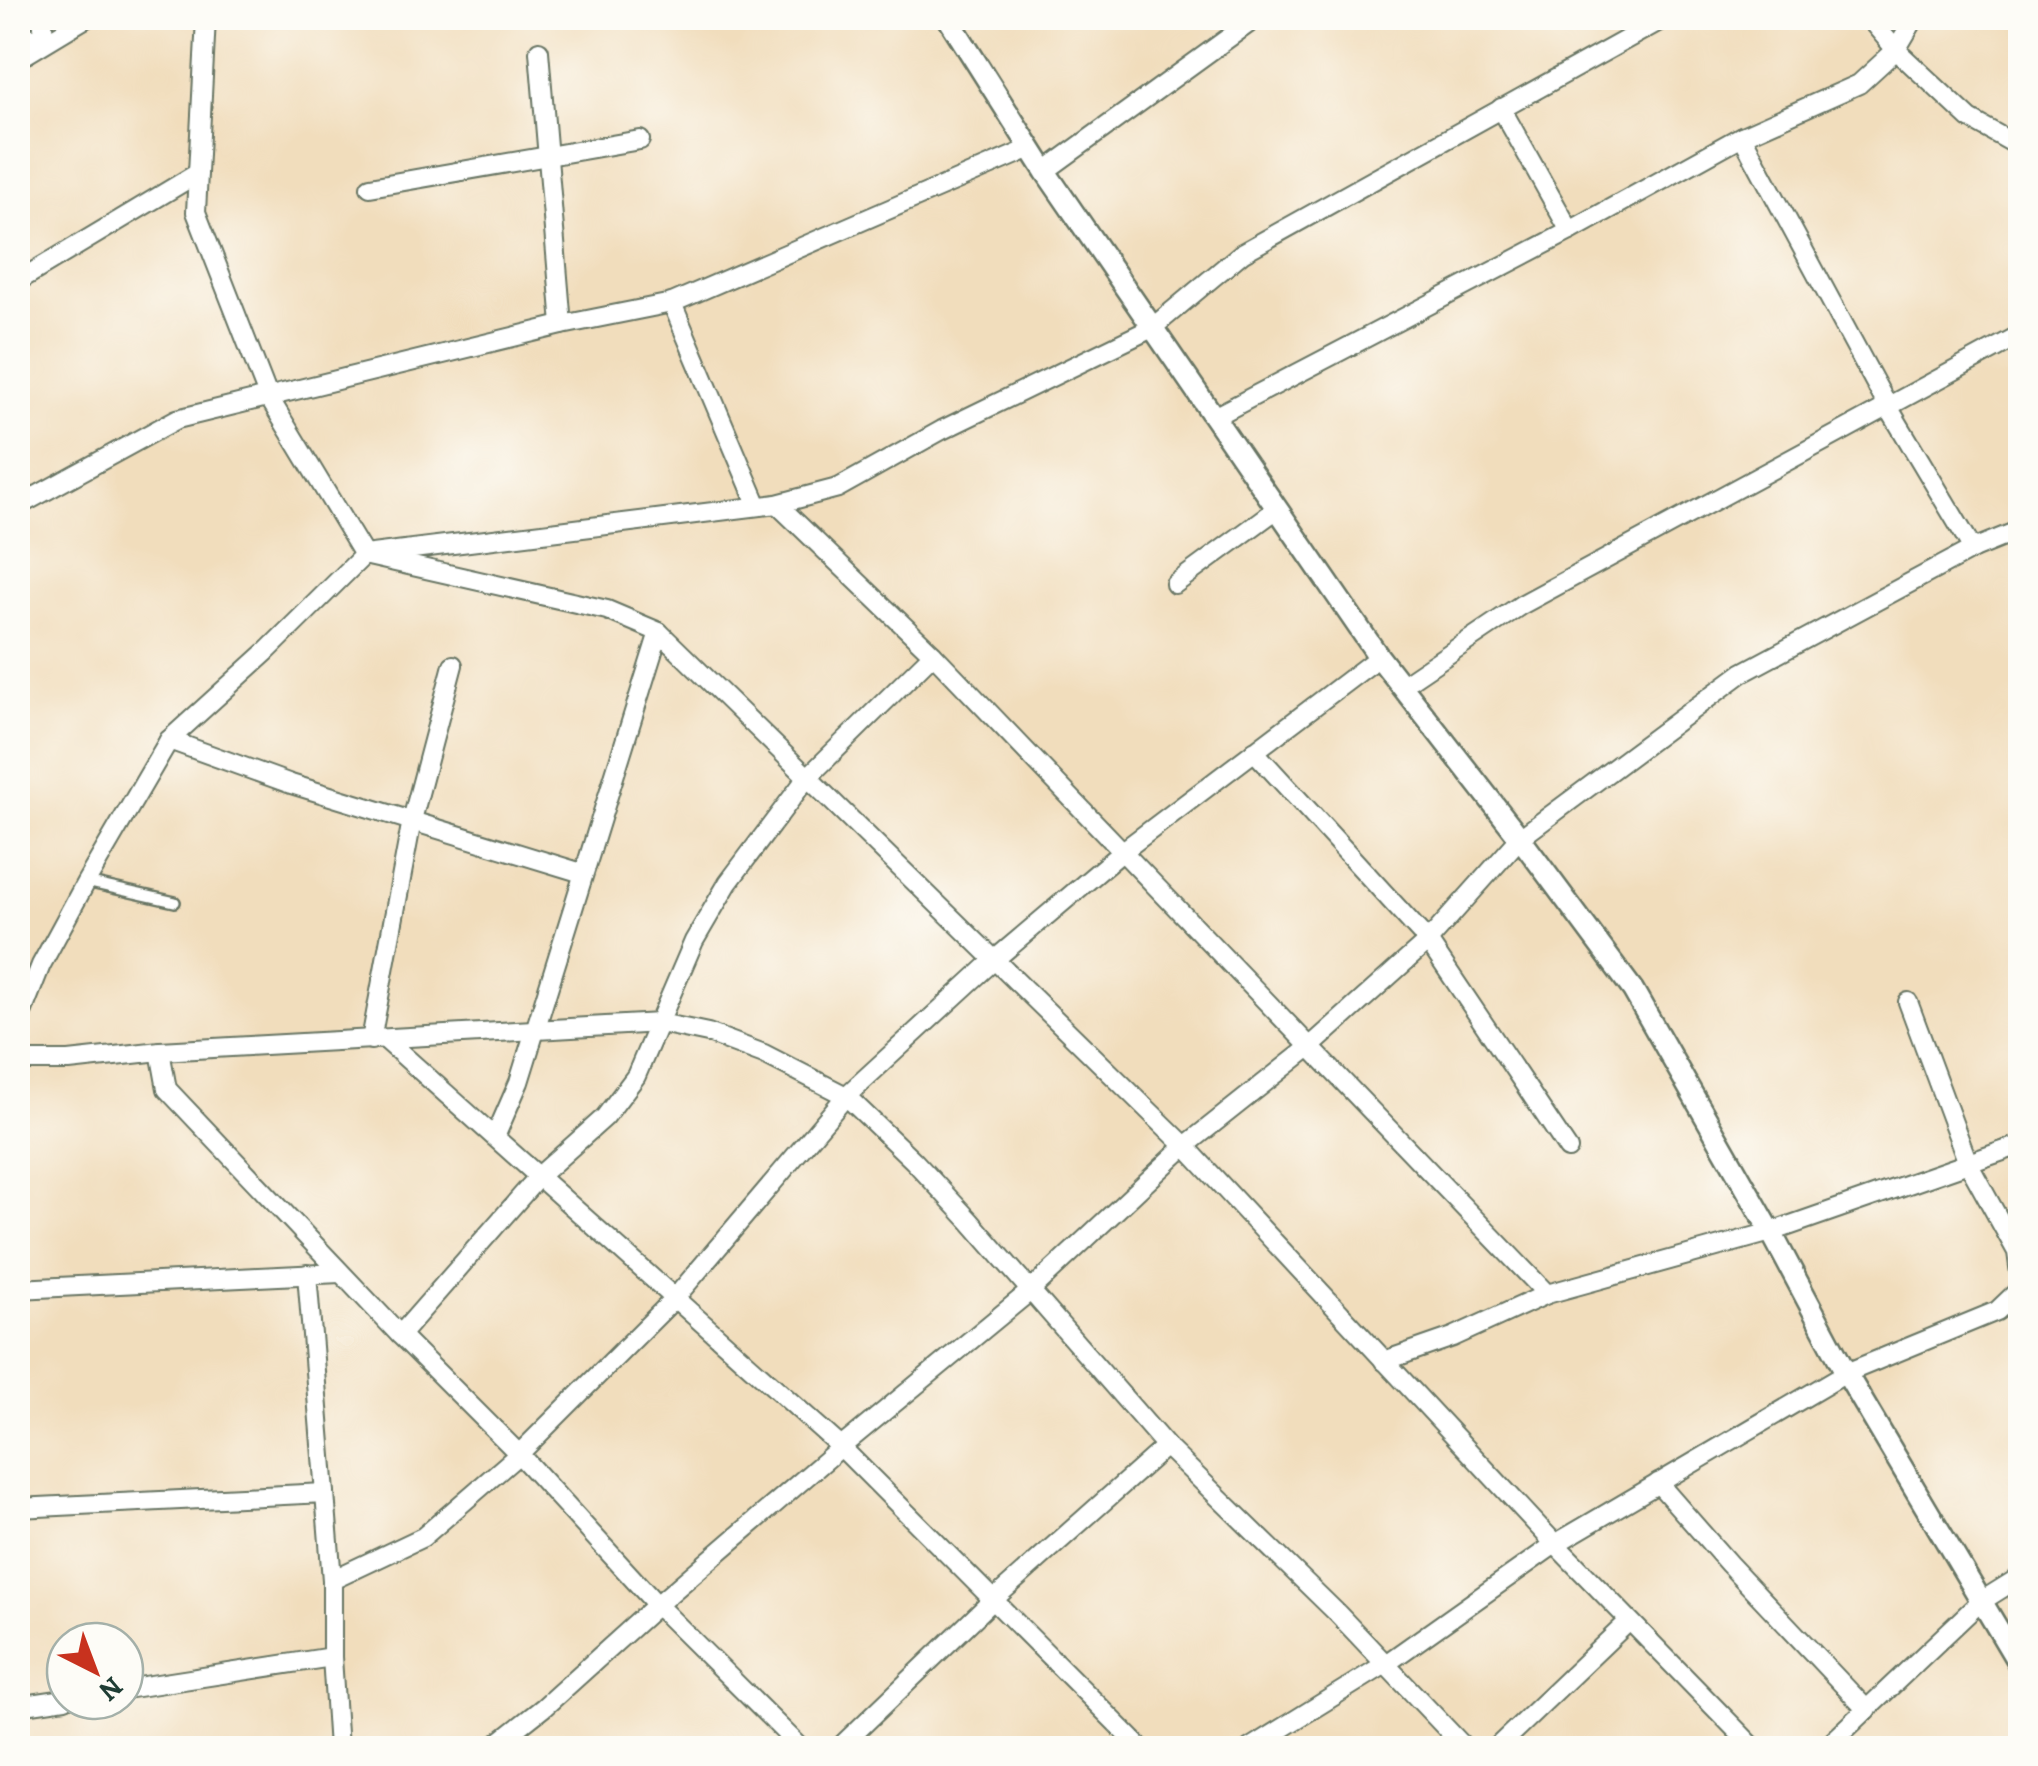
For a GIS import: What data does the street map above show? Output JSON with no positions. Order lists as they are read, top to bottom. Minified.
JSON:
{"north":"bottom right"}
